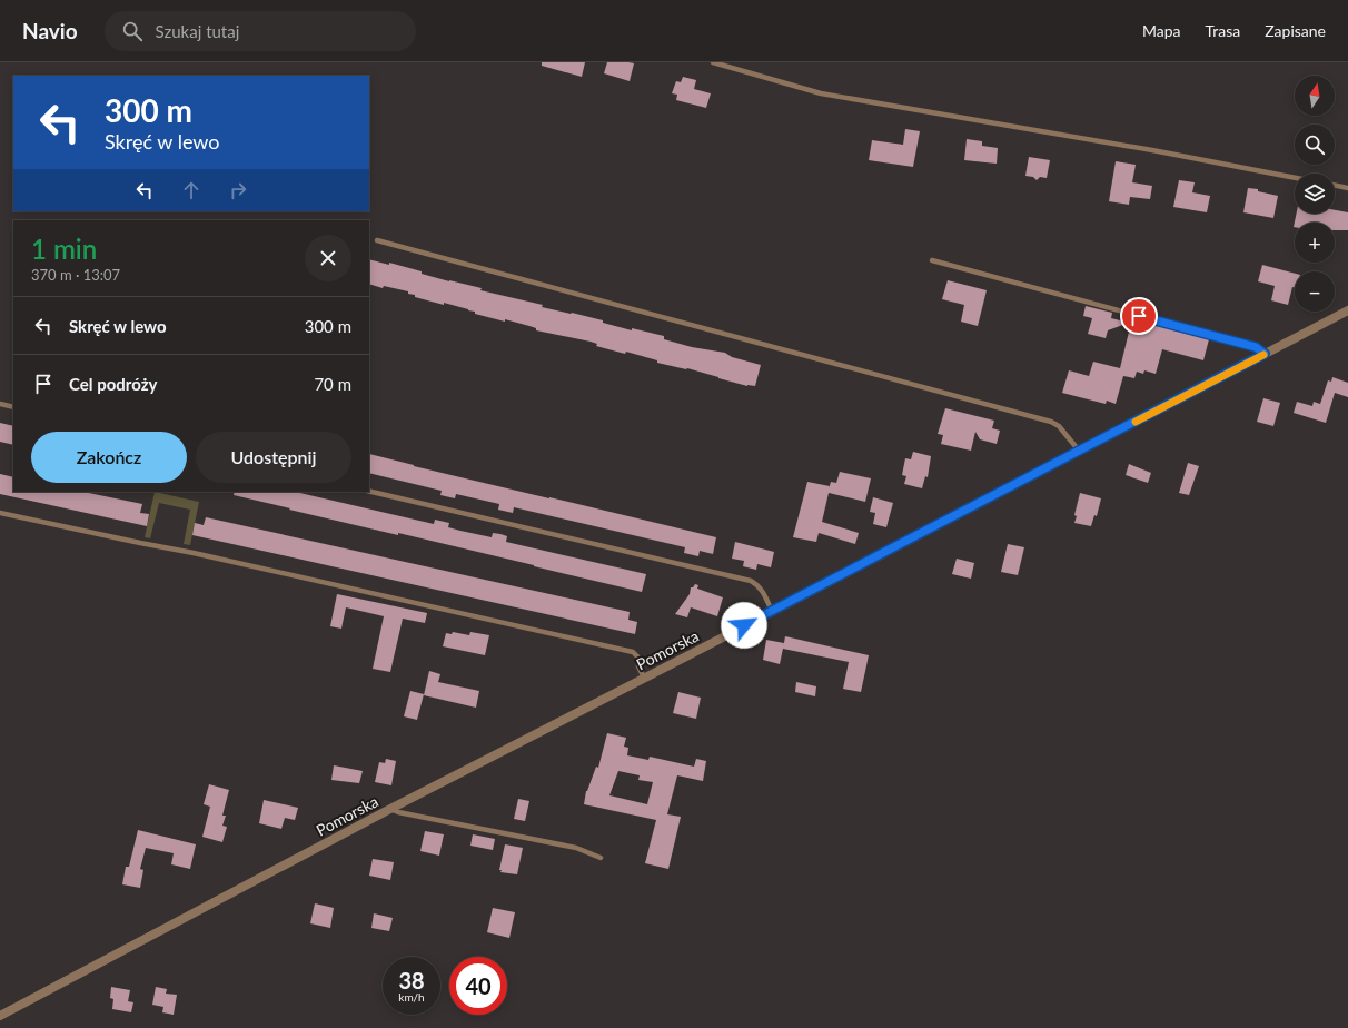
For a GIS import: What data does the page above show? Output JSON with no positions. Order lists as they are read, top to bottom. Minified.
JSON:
{"streets":{"street":["Pomorska"]},"north":"top","page":{"header":"Navio","search":"Szukaj tutaj","nav":["Mapa","Trasa","Zapisane"],"map_buttons":["+","−"],"turn":["300 m","Skręć w lewo"],"heading":["1 min","370 m · 13:07"],"list":[{"name":"Skręć w lewo","value":"300 m"},{"name":"Cel podróży","value":"70 m"}],"buttons":["Zakończ","Udostępnij"],"speed":"38 km/h","limit":"40"}}
